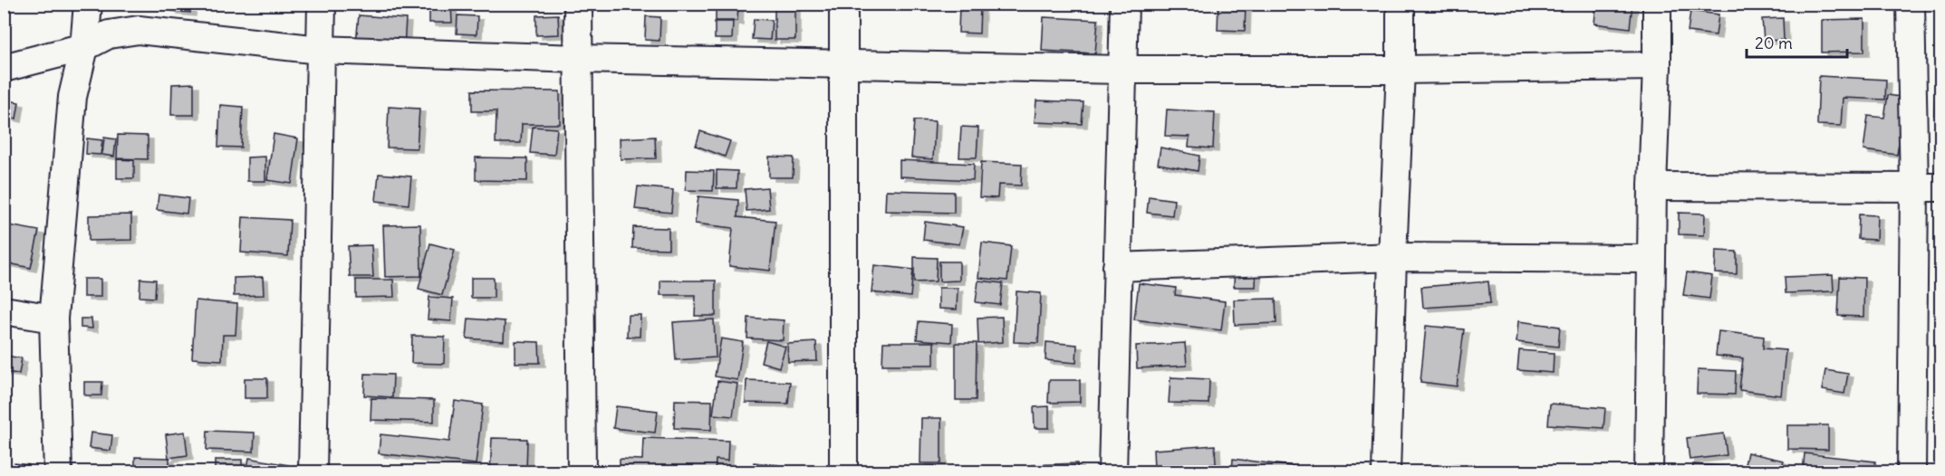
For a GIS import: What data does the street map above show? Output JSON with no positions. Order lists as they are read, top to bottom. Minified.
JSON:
{"scale_bar":"20 m"}
